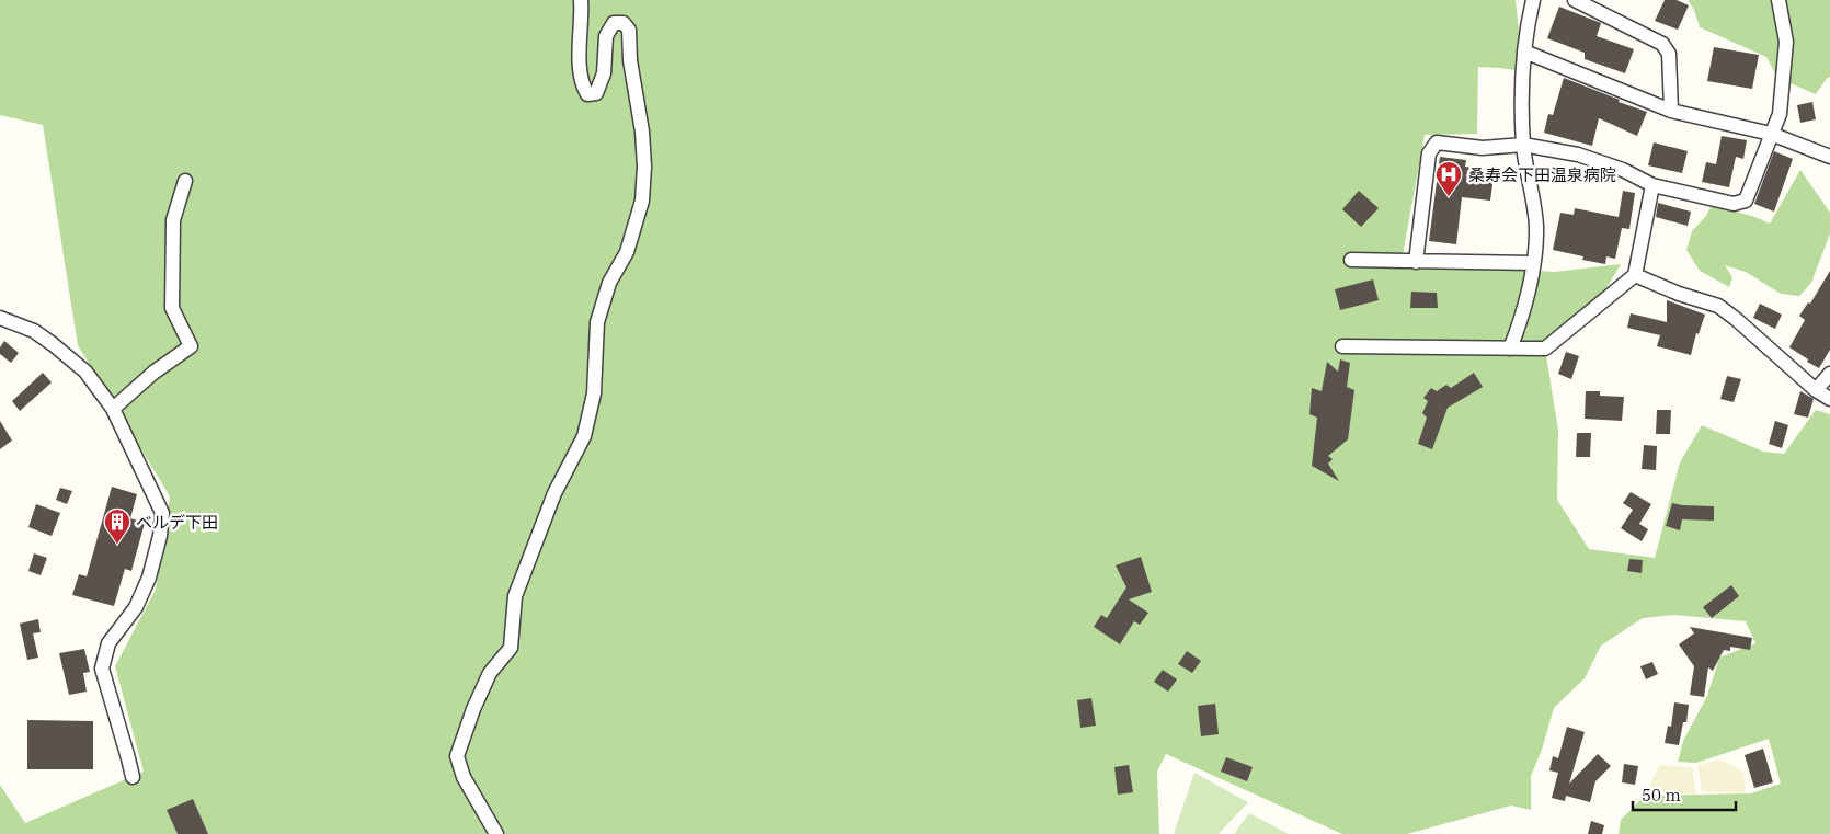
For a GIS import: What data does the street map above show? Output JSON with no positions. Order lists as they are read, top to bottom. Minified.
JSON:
{"places":{"hospital":["桑寿会下田温泉病院"],"building":["ベルデ下田"]},"scale_bar":"50 m"}
